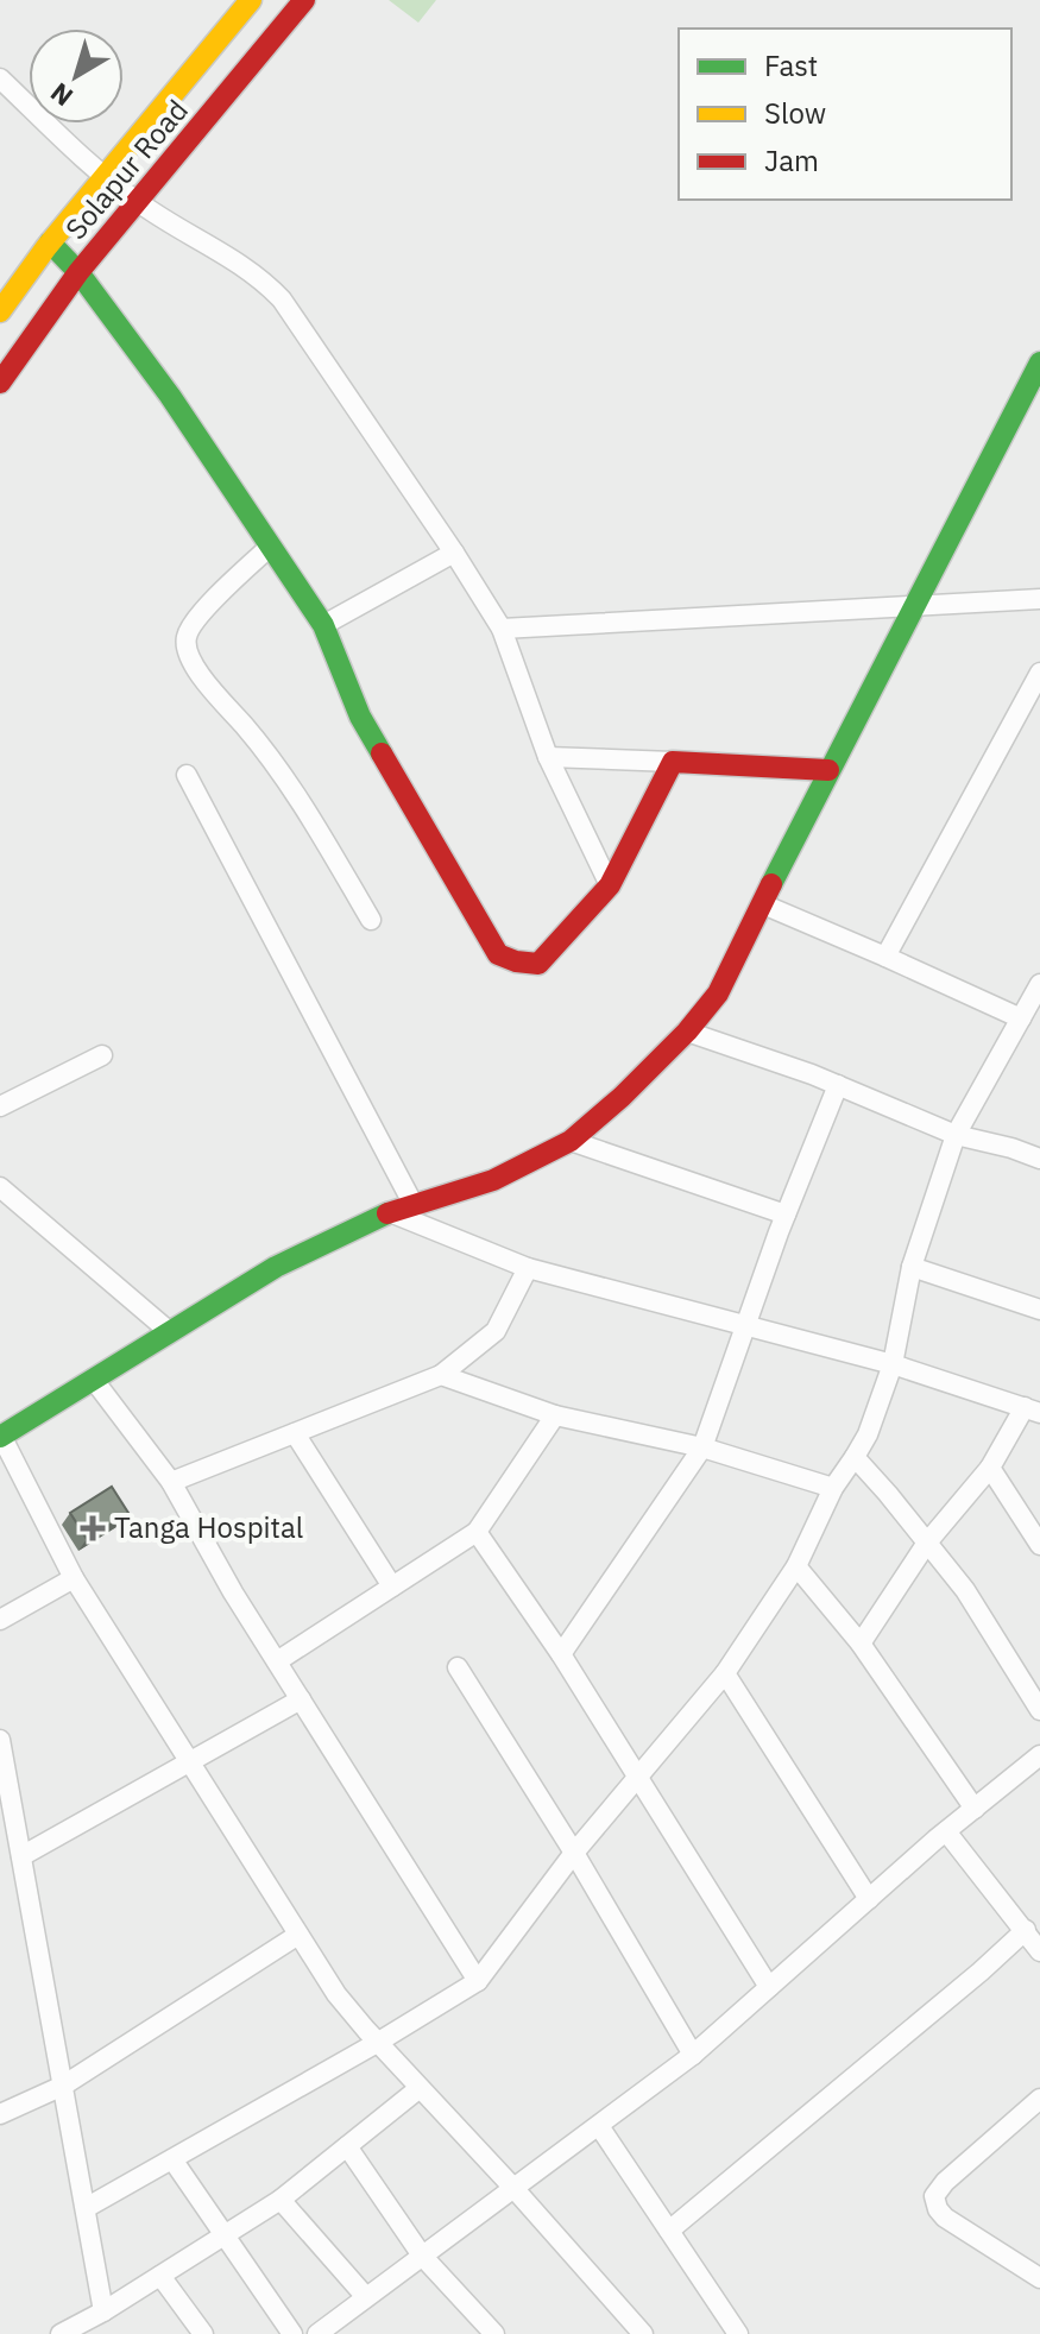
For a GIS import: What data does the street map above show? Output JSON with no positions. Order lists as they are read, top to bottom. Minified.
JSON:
{"streets":{"street":["Solapur Road"]},"places":{"health":["Tanga Hospital"]},"legend":["Fast","Slow","Jam"],"north":"bottom left"}
